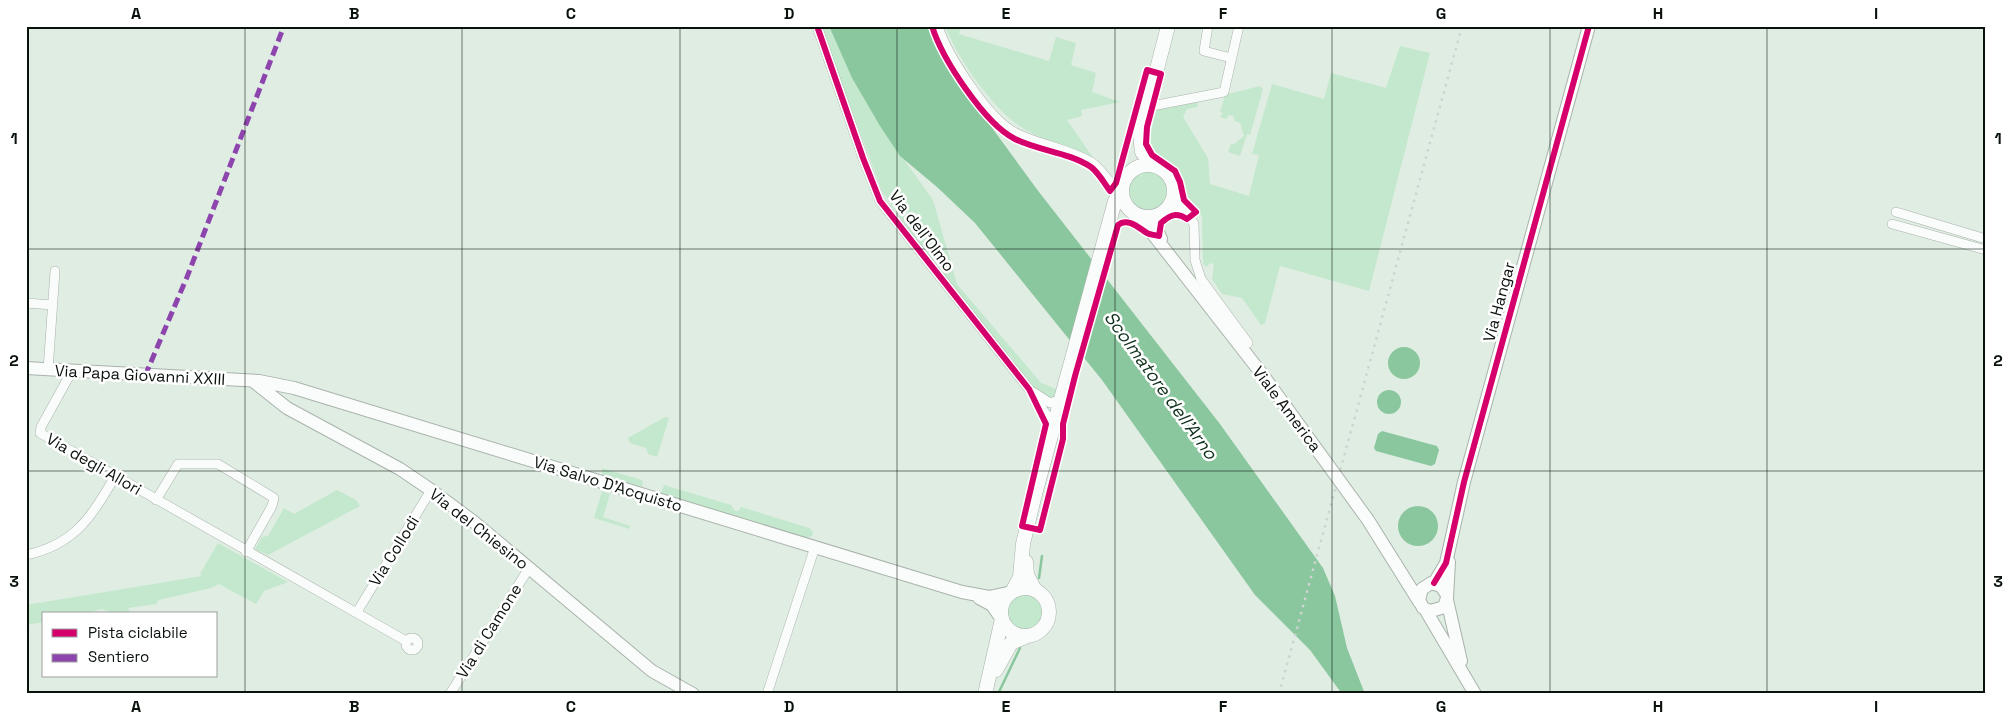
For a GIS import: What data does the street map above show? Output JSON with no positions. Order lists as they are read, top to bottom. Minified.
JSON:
{"streets":{"street":["Via dell'Olmo","Via Hangar","Via Papa Giovanni XXIII","Viale America","Via degli Allori","Via Salvo D'Acquisto","Via del Chiesino","Via Collodi","Via di Camone"]},"crossings":[["Via Hangar","Viale America"],["Via Papa Giovanni XXIII","Via degli Allori"],["Via Papa Giovanni XXIII","Via Salvo D'Acquisto"],["Via Papa Giovanni XXIII","Via del Chiesino"],["Via degli Allori","Via Collodi"],["Via Salvo D'Acquisto","Via del Chiesino"],["Via del Chiesino","Via Collodi"],["Via del Chiesino","Via di Camone"]],"water":["Scolmatore dell'Arno"],"legend":["Pista ciclabile","Sentiero"],"grid":{"columns":["A","B","C","D","E","F","G","H","I"],"rows":["1","2","3"]}}
